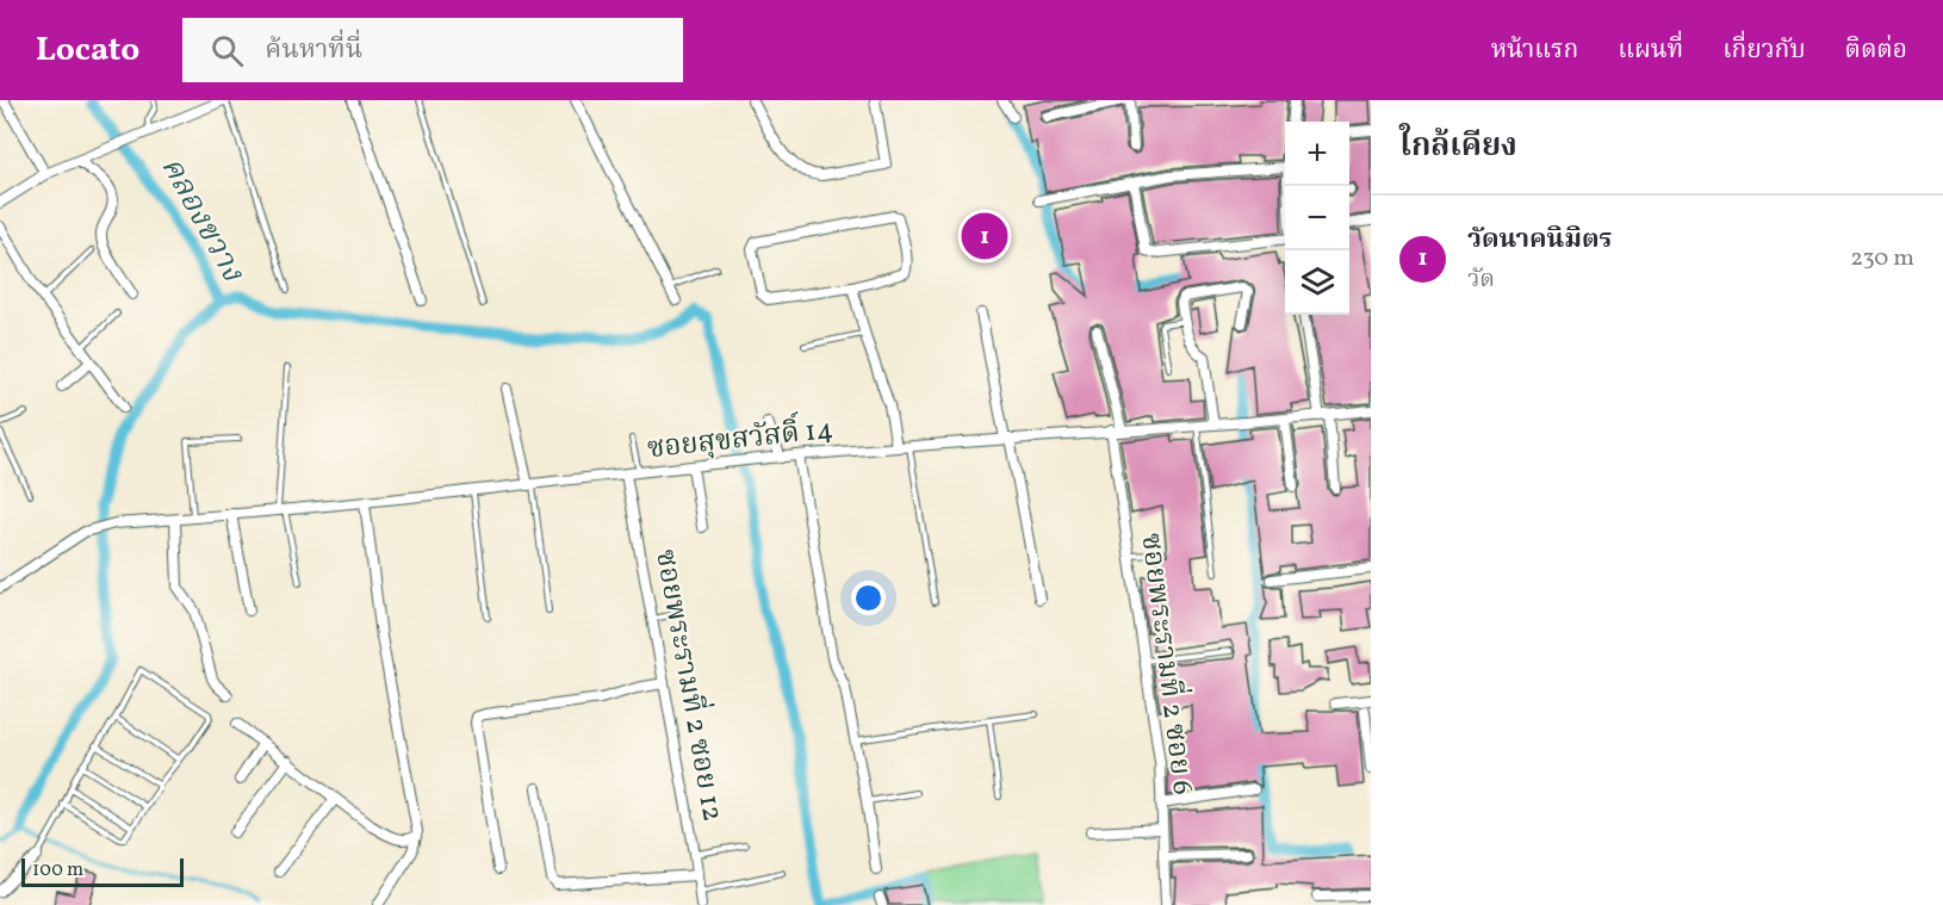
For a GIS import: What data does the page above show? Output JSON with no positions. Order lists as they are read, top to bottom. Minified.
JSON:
{"streets":{"street":["ซอยสุขสวัสดิ์ 14","ซอยพระรามที่ 2 ซอย 6","ซอยพระรามที่ 2 ซอย 12"]},"crossings":[["ซอยสุขสวัสดิ์ 14","ซอยพระรามที่ 2 ซอย 6"],["ซอยสุขสวัสดิ์ 14","ซอยพระรามที่ 2 ซอย 12"]],"water":["คลองขวาง"],"scale_bar":"100 m","page":{"header":"Locato","search":"ค้นหาที่นี่","nav":["หน้าแรก","แผนที่","เกี่ยวกับ","ติดต่อ"],"heading":"ใกล้เคียง","map_buttons":["+","−"],"list":[{"mark":"1","name":"วัดนาคนิมิตร","note":"วัด","value":"230 m"}],"pins":"1","scale":"100 m"}}
